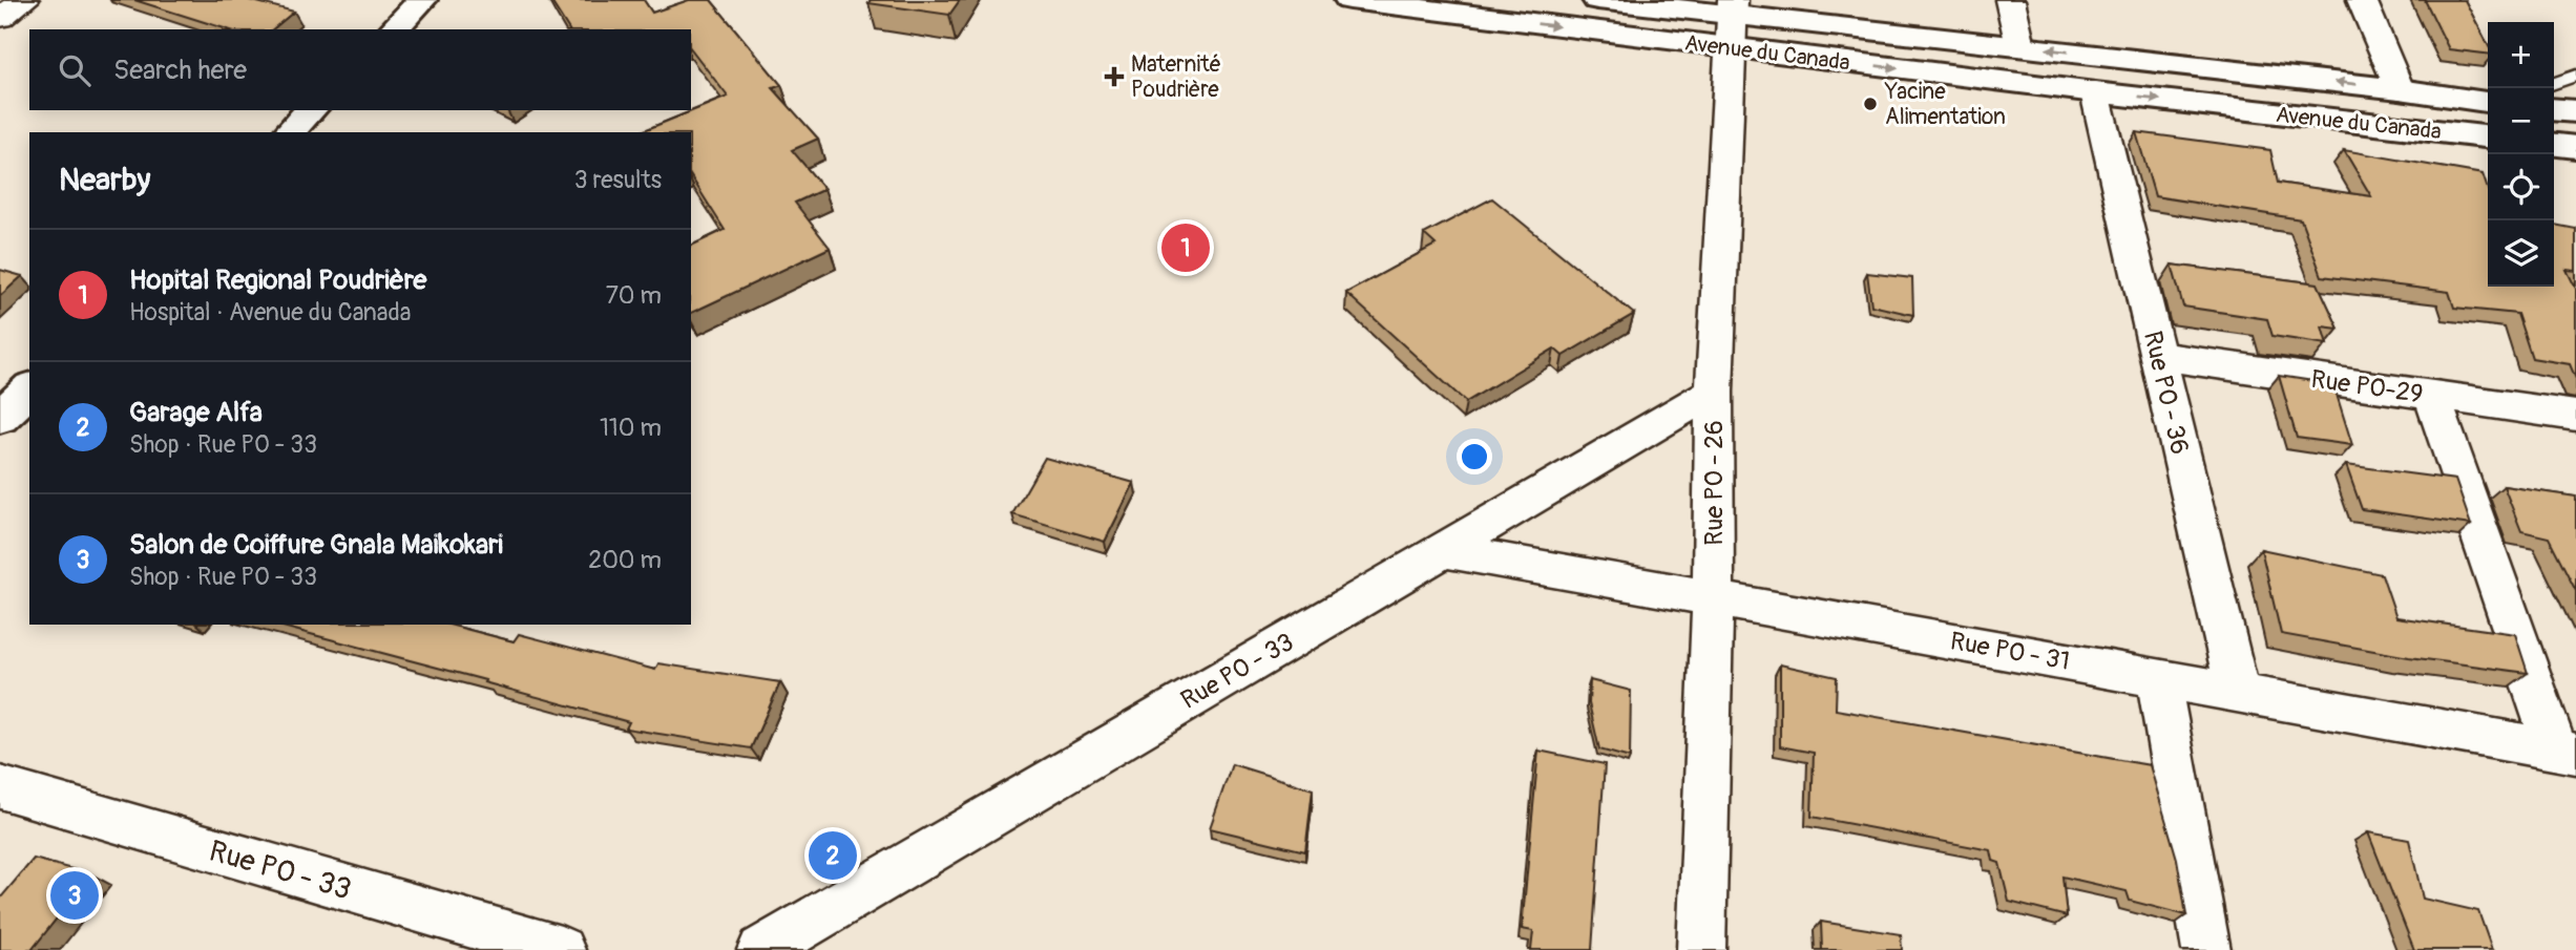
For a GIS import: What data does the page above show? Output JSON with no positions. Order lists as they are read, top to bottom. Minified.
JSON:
{"streets":{"street":["Avenue du Canada","Rue PO-29","Rue PO - 36","Rue PO - 26","Rue PO - 31","Rue PO - 33"]},"crossings":[["Avenue du Canada","Rue PO - 36"],["Avenue du Canada","Rue PO - 26"],["Rue PO-29","Rue PO - 36"],["Rue PO - 36","Rue PO - 31"],["Rue PO - 26","Rue PO - 31"],["Rue PO - 26","Rue PO - 33"],["Rue PO - 31","Rue PO - 33"]],"places":{"health":["Maternité Poudrière"],"other":["Yacine Alimentation"]},"page":{"map_buttons":["+","−"],"search":"Search here","heading":["Nearby","3 results"],"pins":["1","2","3"],"list":[{"mark":"1","name":"Hopital Regional Poudrière","note":"Hospital · Avenue du Canada","value":"70 m"},{"mark":"2","name":"Garage Alfa","note":"Shop · Rue PO - 33","value":"110 m"},{"mark":"3","name":"Salon de Coiffure Gnala Maikokari","note":"Shop · Rue PO - 33","value":"200 m"}]}}
